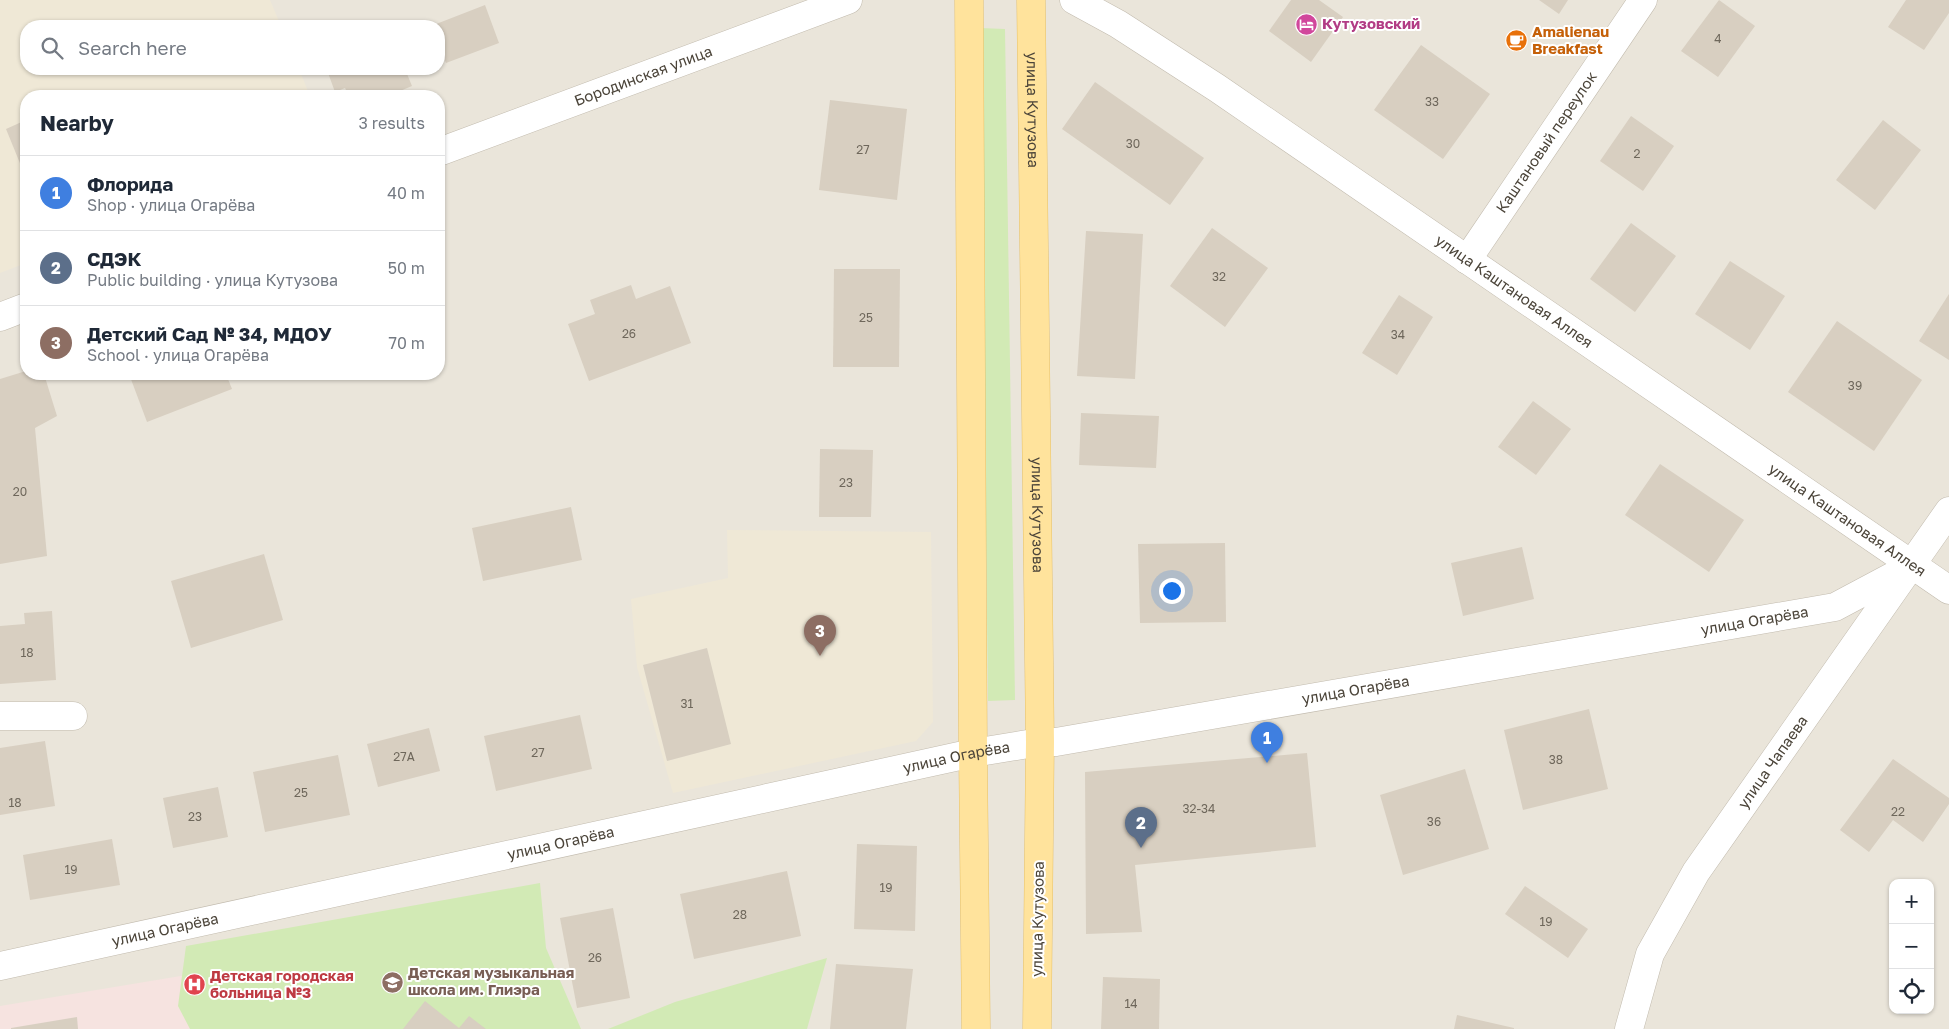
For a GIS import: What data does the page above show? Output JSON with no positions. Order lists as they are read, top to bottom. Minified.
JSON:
{"streets":{"main road":["улица Кутузова"],"street":["Бородинская улица","Каштановый переулок","улица Каштановая Аллея","улица Огарёва","улица Чапаева"]},"crossings":[["улица Кутузова","улица Огарёва"],["Каштановый переулок","улица Каштановая Аллея"],["улица Каштановая Аллея","улица Огарёва"],["улица Каштановая Аллея","улица Чапаева"],["улица Огарёва","улица Чапаева"]],"places":{"hotel":["Кутузовский"],"cafe":["Amalienau Breakfast"],"school or university":["Детская музыкальная школа им. Глиэра"],"hospital":["Детская городская больница №3"]},"house_numbers":["4","33","30","27","2","32","25","26","34","39","23","20","18","31","27","27А","38","25","18","32-34","22","23","36","19","19","28","19","26","14"],"page":{"search":"Search here","heading":["Nearby","3 results"],"list":[{"mark":"1","name":"Флорида","note":"Shop · улица Огарёва","value":"40 m"},{"mark":"2","name":"СДЭК","note":"Public building · улица Кутузова","value":"50 m"},{"mark":"3","name":"Детский Сад № 34, МДОУ","note":"School · улица Огарёва","value":"70 m"}],"pins":["3","1","2"],"map_buttons":["+","−"]}}
